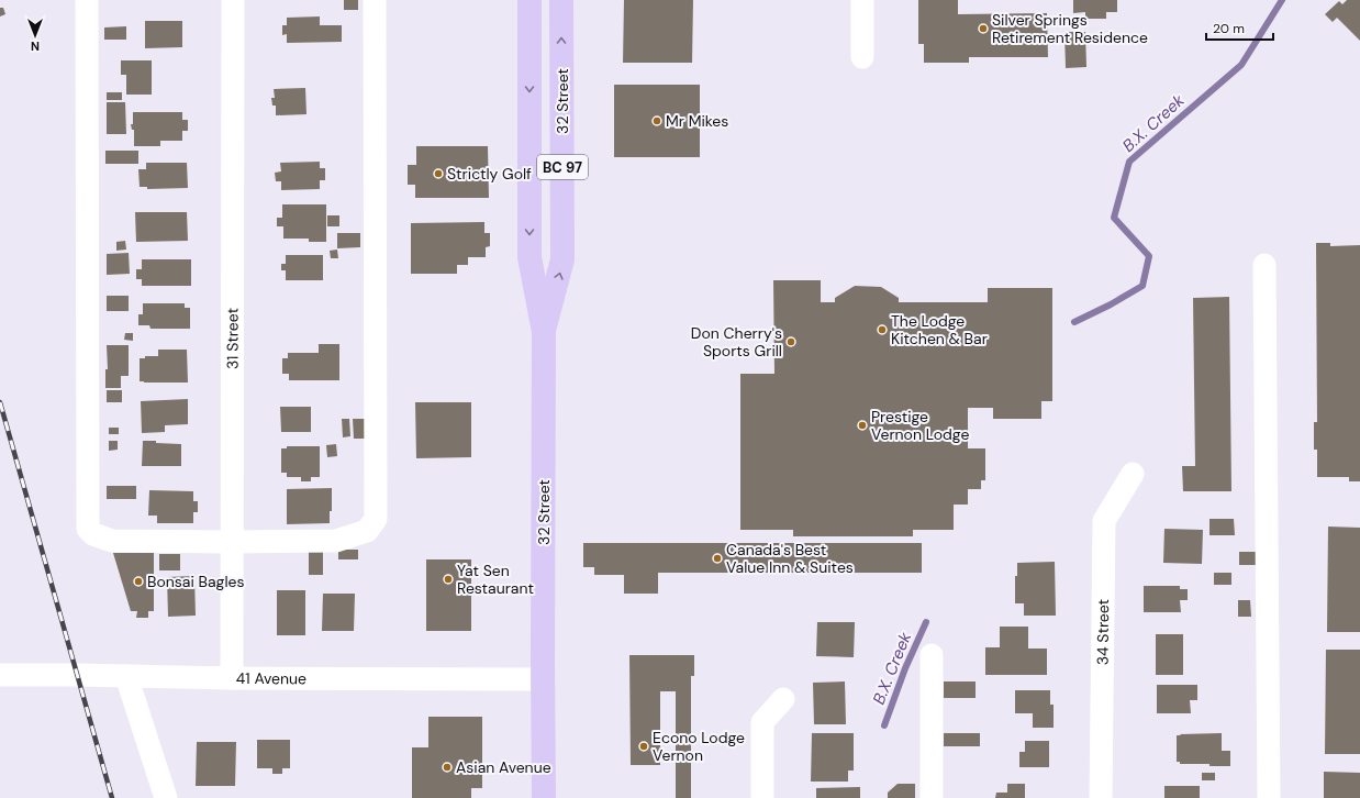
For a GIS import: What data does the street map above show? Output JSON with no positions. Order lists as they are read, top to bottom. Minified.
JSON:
{"streets":{"highway":["32 Street","BC 97"],"street":["31 Street","34 Street","41 Avenue"]},"crossings":[["32 Street","41 Avenue"],["31 Street","41 Avenue"]],"water":["B.X. Creek"],"places":["Silver Springs Retirement Residence","Mr Mikes","Strictly Golf","The Lodge Kitchen & Bar","Don Cherry's Sports Grill","Prestige Vernon Lodge","Canada's Best Value Inn & Suites","Yat Sen Restaurant","Bonsai Bagles","Econo Lodge Vernon","Asian Avenue"],"scale_bar":"20 m","north":"bottom"}
